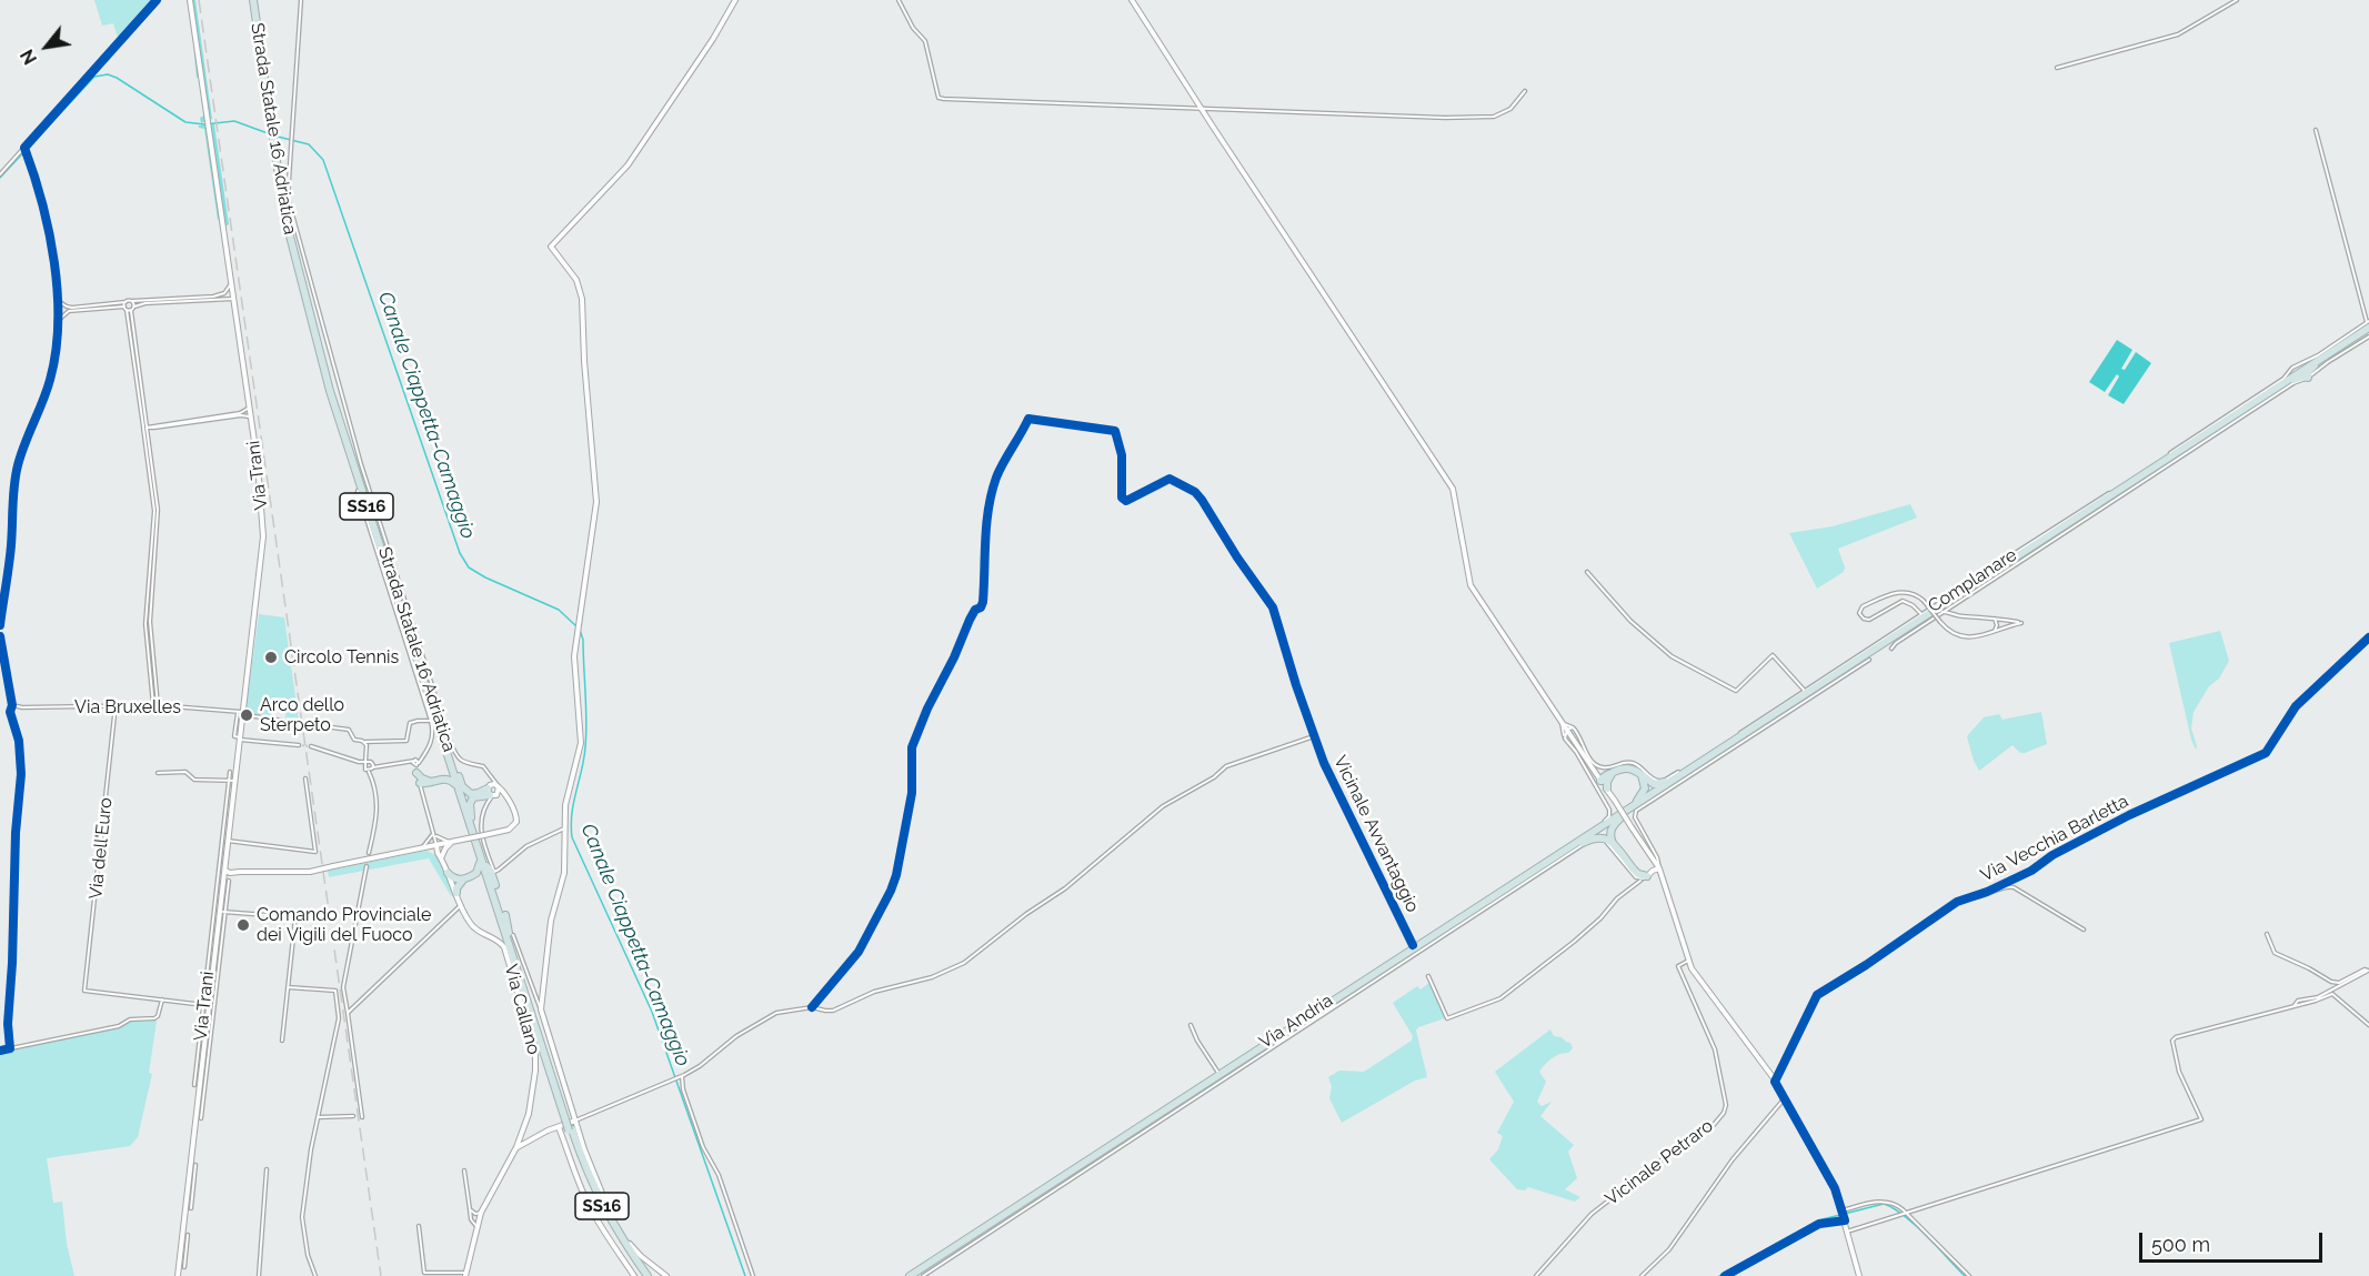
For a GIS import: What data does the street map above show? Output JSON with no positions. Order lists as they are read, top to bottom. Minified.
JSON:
{"streets":{"highway":["Strada Statale 16 Adriatica","SS16"],"street":["Via Trani","Complanare","Via Bruxelles","Vicinale Avvantaggio","Via Vecchia Barletta","Via dell'Euro","Via Callano","Via Andria","Vicinale Petraro"]},"crossings":[["Strada Statale 16 Adriatica","SS16"],["Via Trani","Via Bruxelles"],["Via Bruxelles","Via dell'Euro"],["Vicinale Avvantaggio","Via Andria"]],"water":["Canale Ciappetta-Camaggio"],"places":["Circolo Tennis","Arco dello Sterpeto","Comando Provinciale dei Vigili del Fuoco"],"scale_bar":"500 m","north":"bottom left"}
